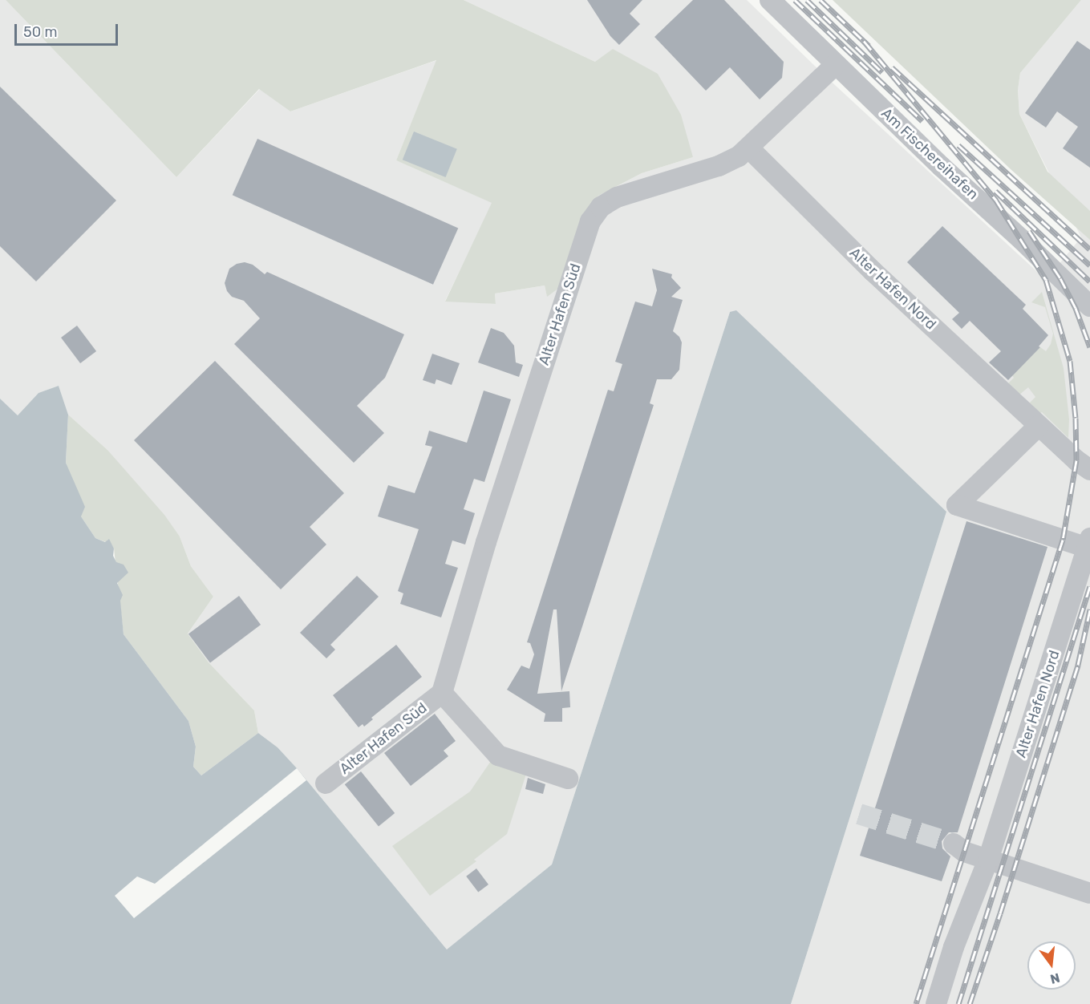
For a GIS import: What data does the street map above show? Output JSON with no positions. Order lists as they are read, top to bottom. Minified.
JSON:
{"streets":{"street":["Am Fischereihafen","Alter Hafen Nord","Alter Hafen Süd"]},"crossings":[["Am Fischereihafen","Alter Hafen Süd"],["Alter Hafen Nord","Alter Hafen Süd"]],"scale_bar":"50 m","north":"bottom"}
